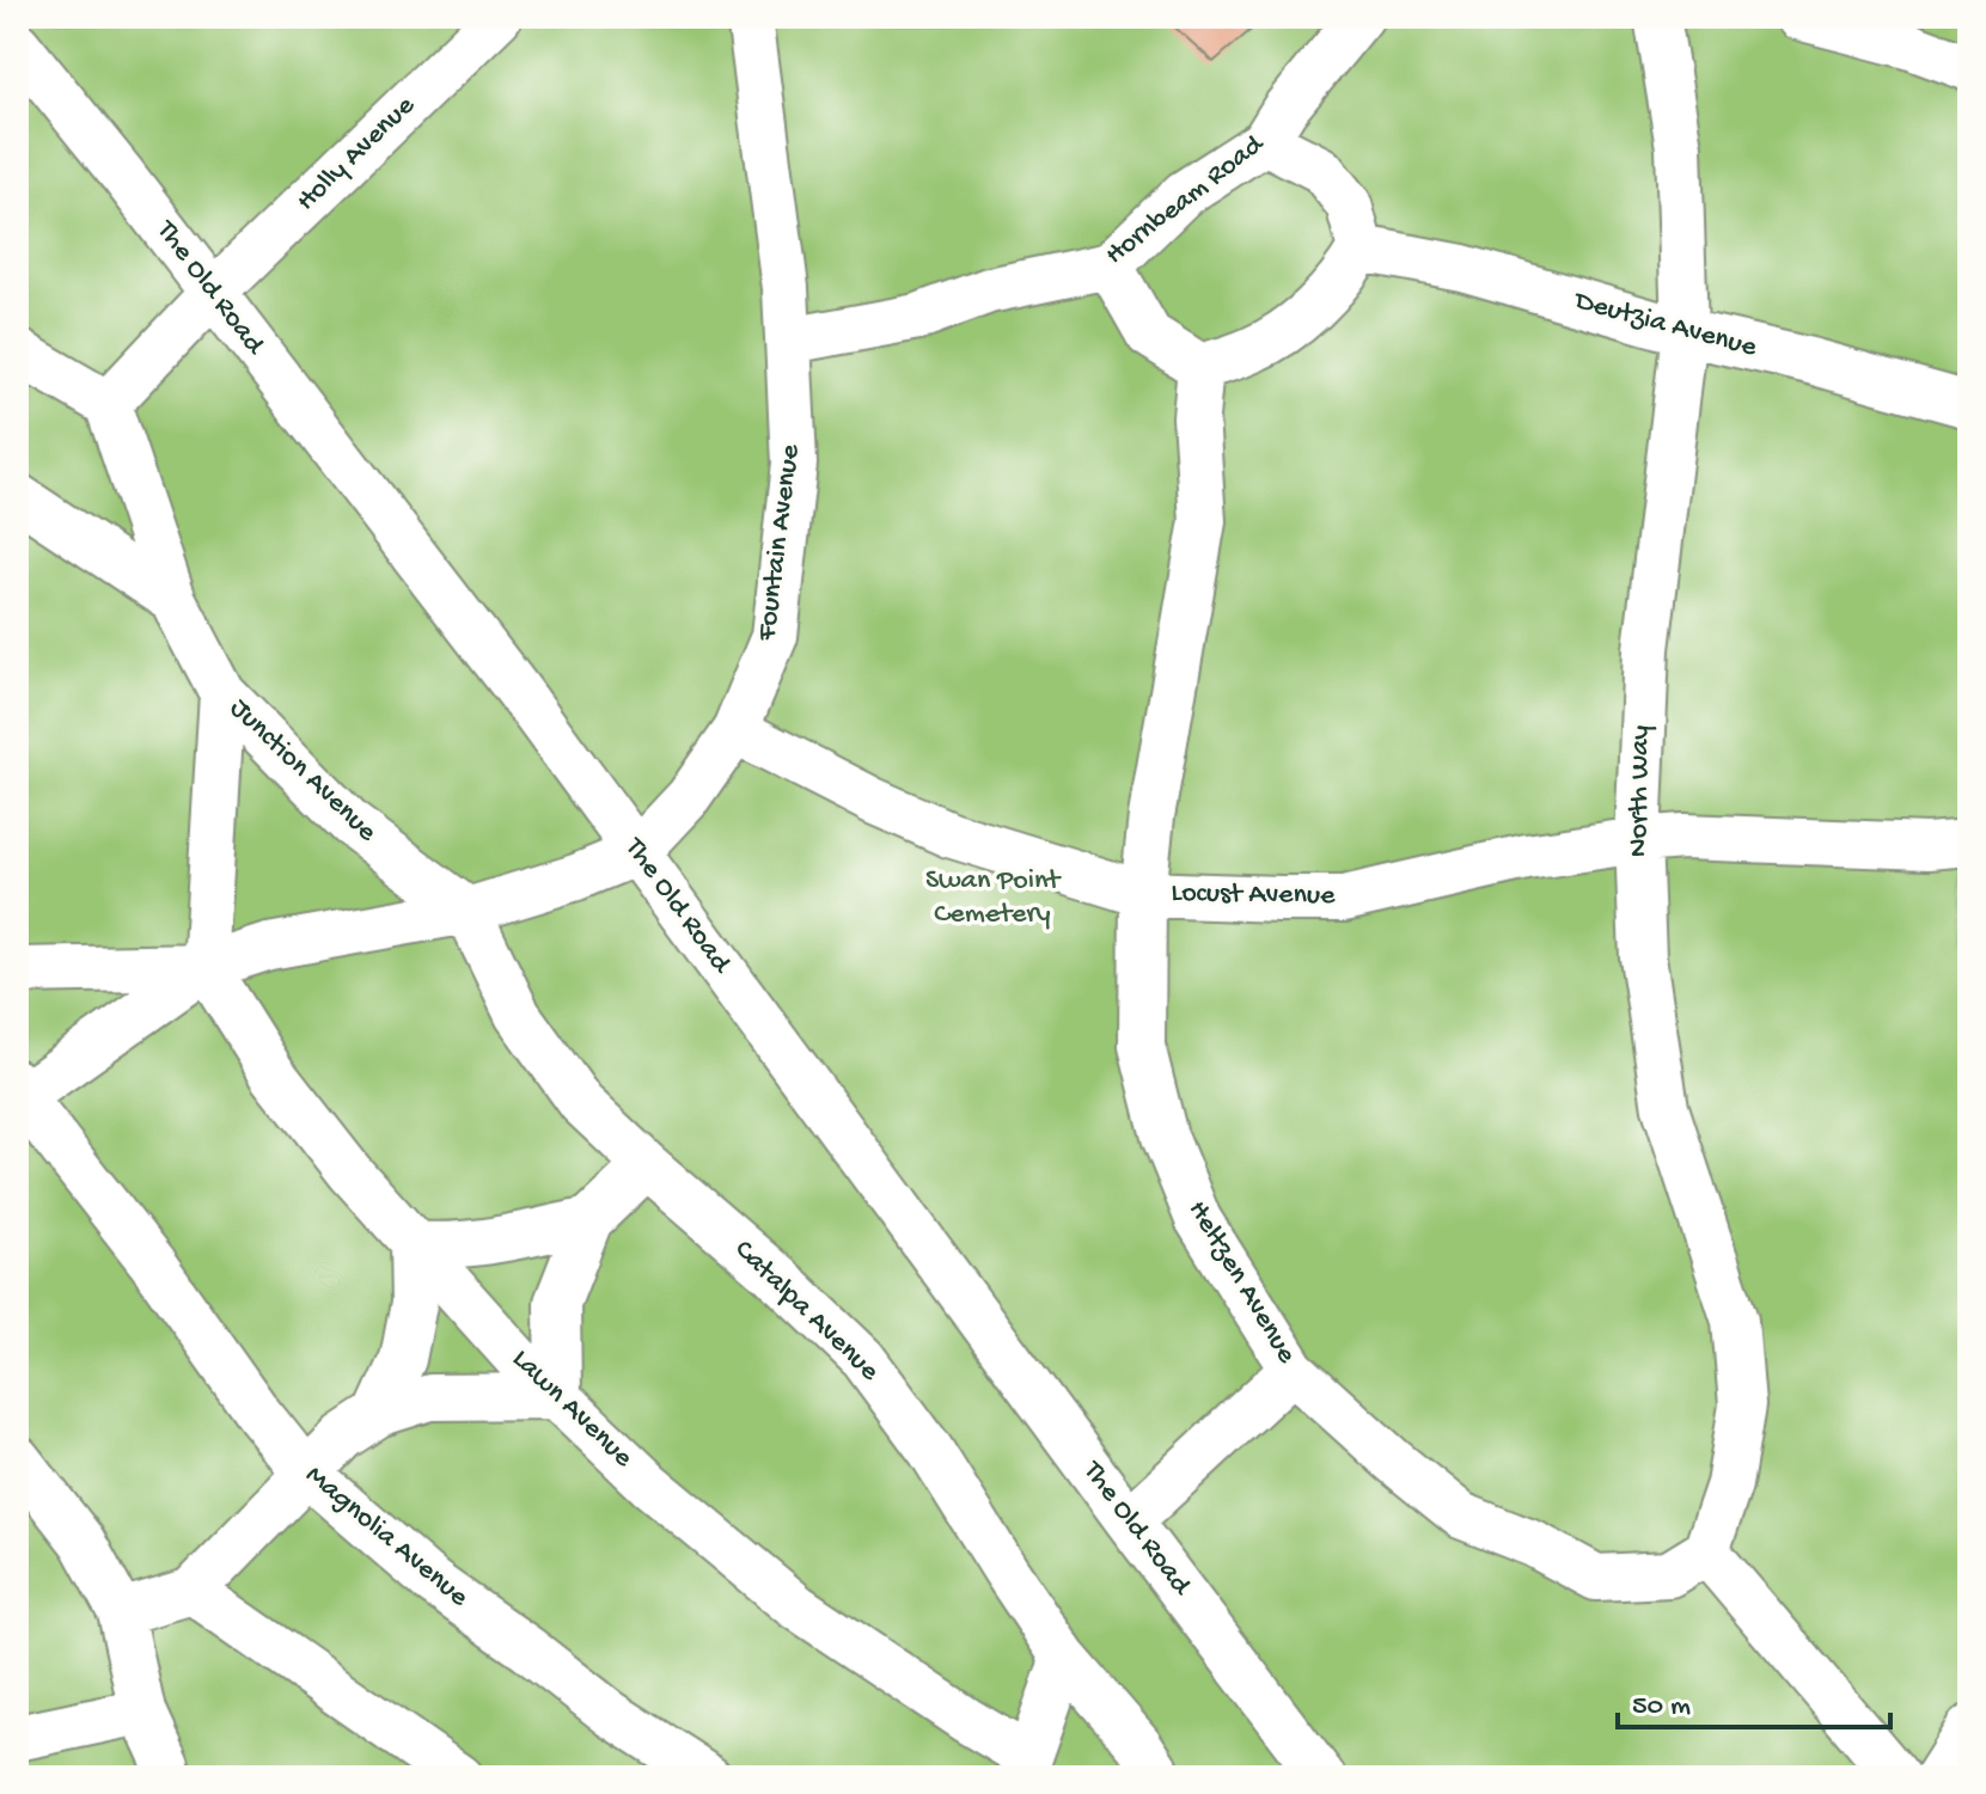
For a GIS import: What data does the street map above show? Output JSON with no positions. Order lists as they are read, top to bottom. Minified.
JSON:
{"streets":{"lane":["Holly Avenue","Hornbeam Road","The Old Road","Deutzia Avenue","Fountain Avenue","Junction Avenue","North Way","Locust Avenue","Heltzen Avenue","Catalpa Avenue","Lawn Avenue","Magnolia Avenue"]},"crossings":[["Holly Avenue","The Old Road"],["Holly Avenue","Junction Avenue"],["Hornbeam Road","Deutzia Avenue"],["Hornbeam Road","Fountain Avenue"],["Hornbeam Road","Heltzen Avenue"],["The Old Road","Fountain Avenue"],["Deutzia Avenue","North Way"],["Deutzia Avenue","Heltzen Avenue"],["Fountain Avenue","Junction Avenue"],["Fountain Avenue","Locust Avenue"],["Fountain Avenue","Catalpa Avenue"],["Fountain Avenue","Lawn Avenue"],["Junction Avenue","Catalpa Avenue"],["North Way","Locust Avenue"],["North Way","Heltzen Avenue"],["Locust Avenue","Heltzen Avenue"]],"parks":["Swan Point Cemetery"],"scale_bar":"50 m"}
